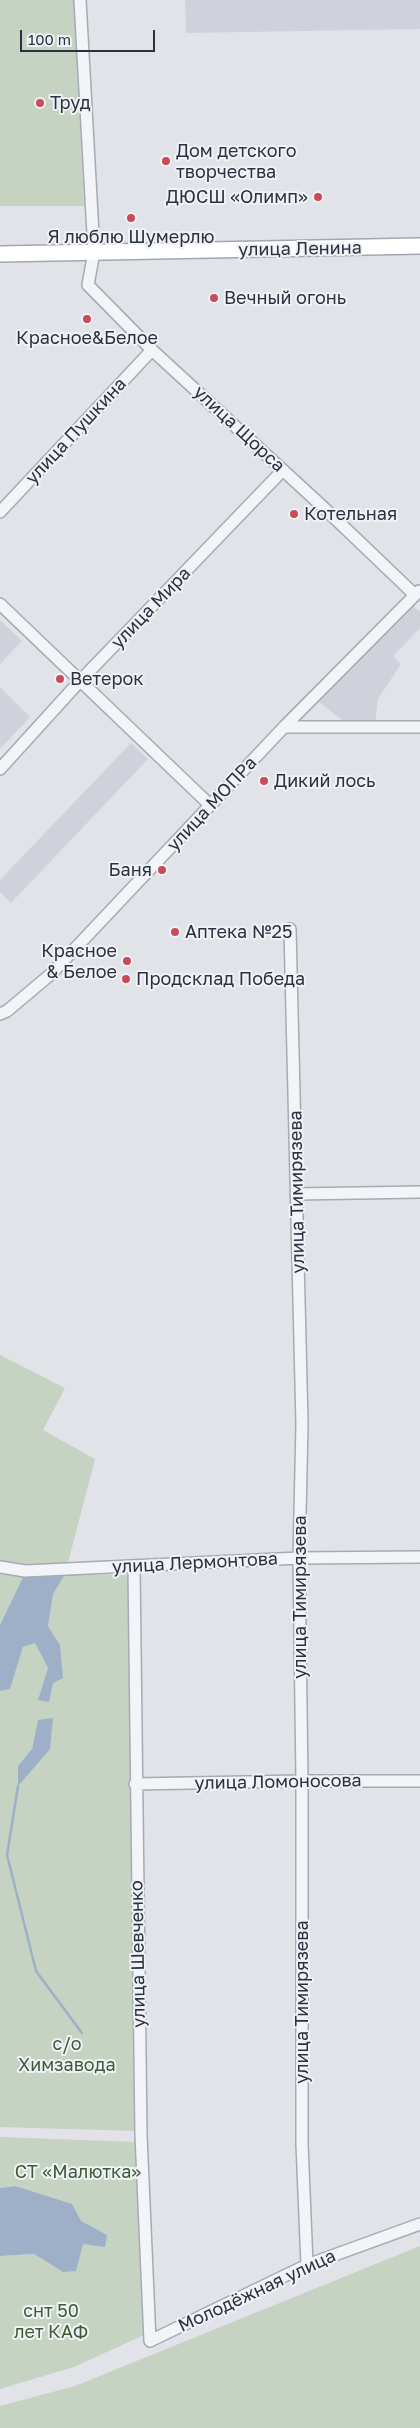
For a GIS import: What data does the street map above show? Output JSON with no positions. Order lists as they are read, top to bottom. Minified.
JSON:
{"streets":{"main road":["улица Ленина"],"street":["улица Щорса","улица Пушкина","улица Мира","улица МОПРа","улица Тимирязева","улица Лермонтова","улица Ломоносова","улица Шевченко","Молодёжная улица"]},"crossings":[["улица Ленина","улица Щорса"],["улица Щорса","улица Пушкина"],["улица Щорса","улица Мира"],["улица Щорса","улица МОПРа"],["улица Тимирязева","улица Лермонтова"],["улица Тимирязева","улица Ломоносова"],["улица Тимирязева","Молодёжная улица"],["улица Лермонтова","улица Шевченко"],["улица Ломоносова","улица Шевченко"],["улица Шевченко","Молодёжная улица"]],"parks":["с/о Химзавода","СТ «Малютка»","снт 50 лет КАФ"],"places":["Труд","Дом детского творчества","ДЮСШ «Олимп»","Я люблю Шумерлю","Вечный огонь","Красное&Белое","Котельная","Ветерок","Дикий лось","Баня","Аптека №25","Красное & Белое","Продсклад Победа"],"scale_bar":"100 m"}
